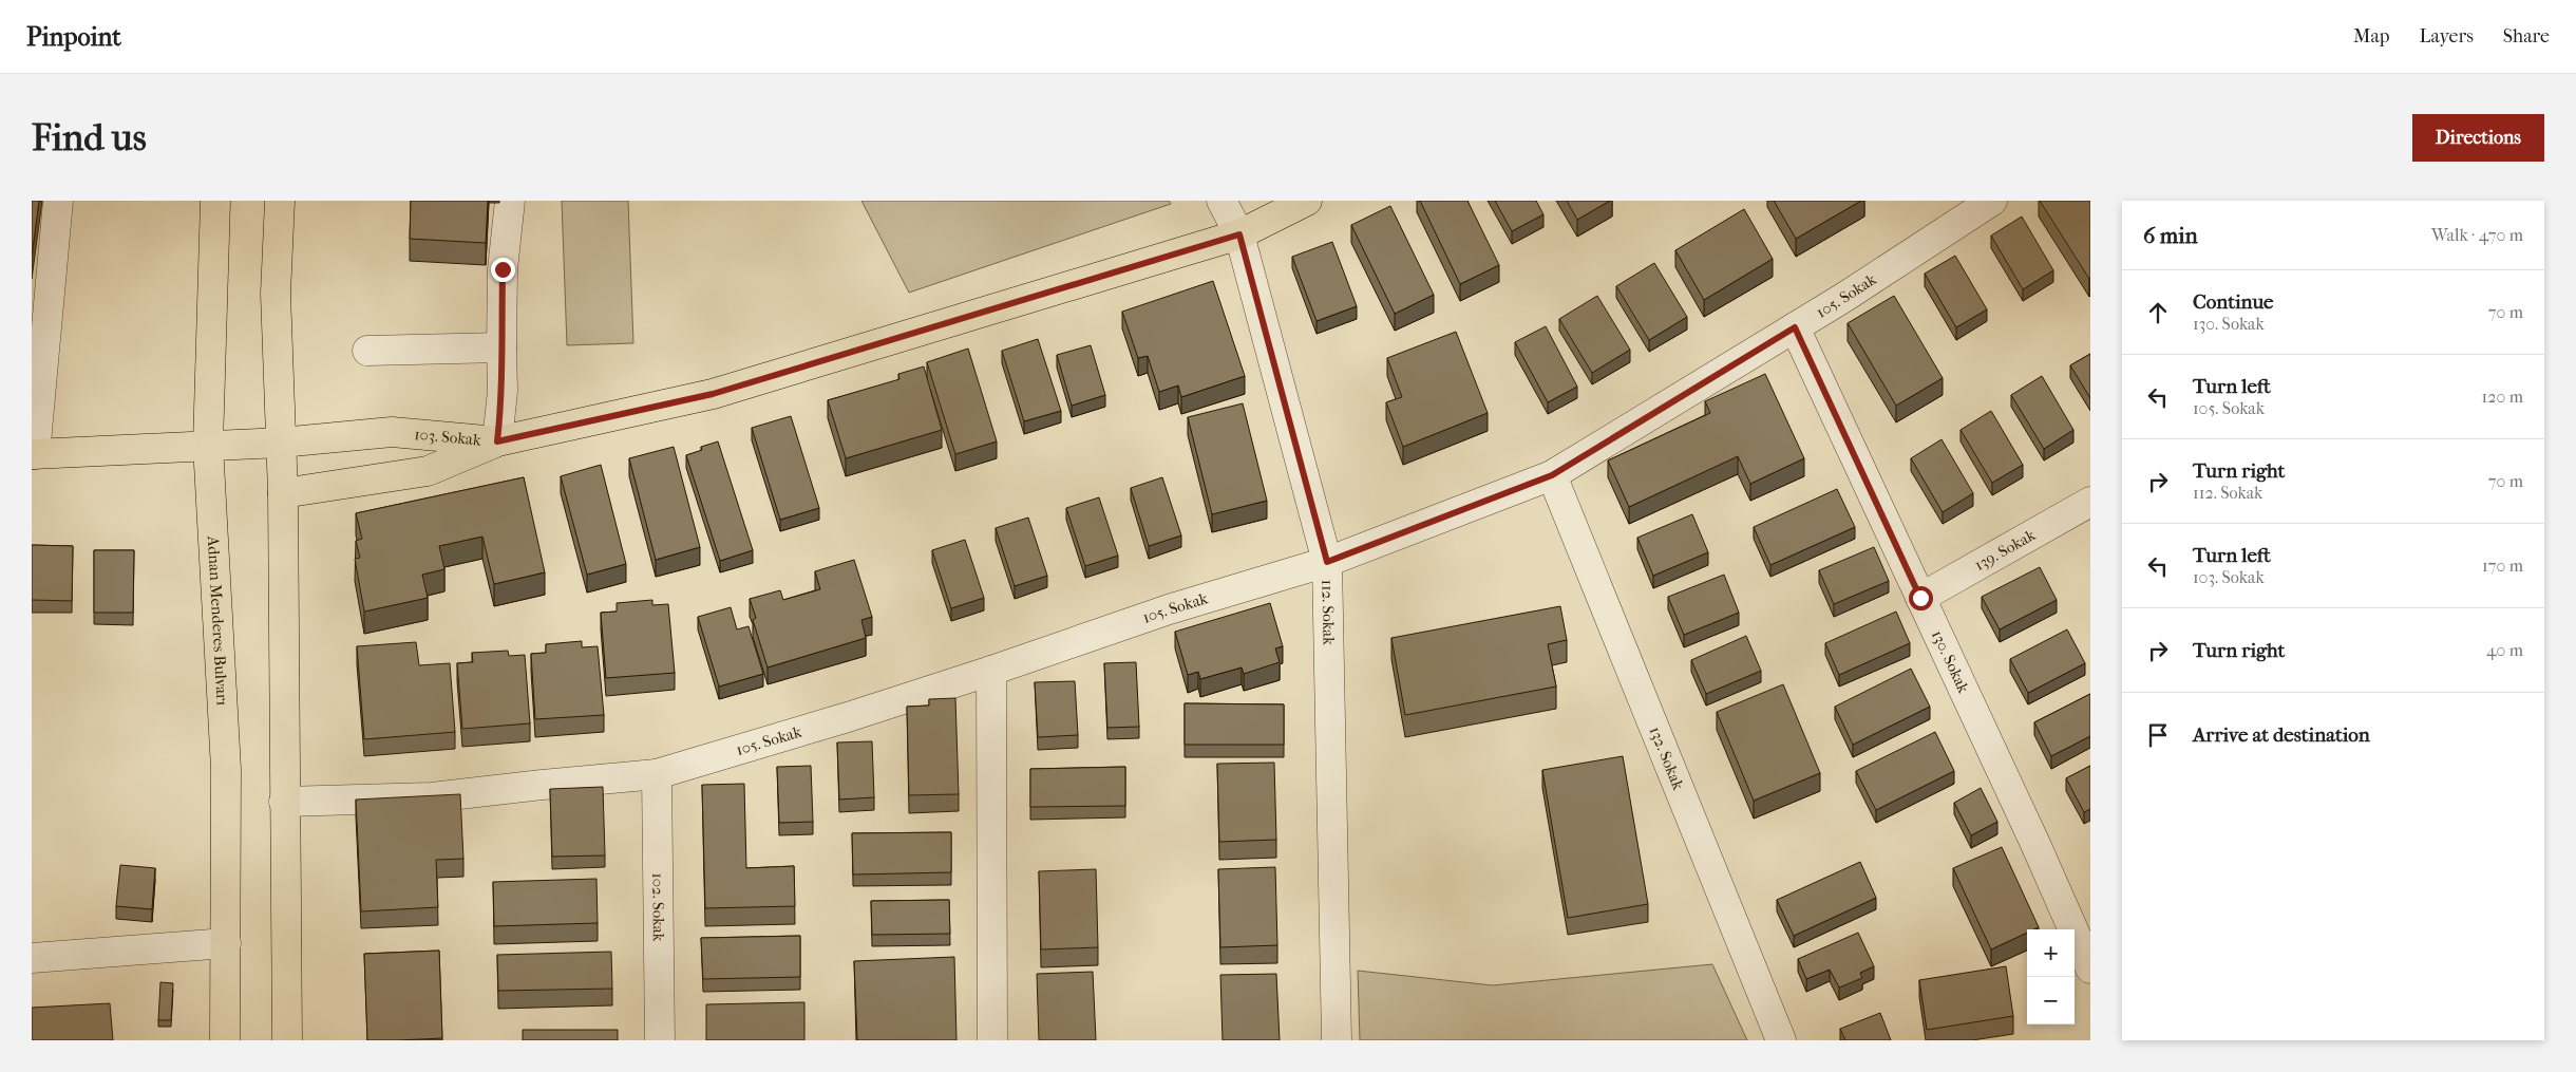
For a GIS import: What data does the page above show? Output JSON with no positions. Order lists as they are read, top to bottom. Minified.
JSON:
{"streets":{"main road":["103. Sokak","Adnan Menderes Bulvarı"],"street":["105. Sokak","139. Sokak","112. Sokak","130. Sokak","132. Sokak","102. Sokak"]},"crossings":[["105. Sokak","112. Sokak"],["105. Sokak","130. Sokak"],["105. Sokak","132. Sokak"],["105. Sokak","102. Sokak"],["103. Sokak","112. Sokak"],["103. Sokak","Adnan Menderes Bulvarı"],["139. Sokak","130. Sokak"]],"page":{"header":"Pinpoint","nav":["Map","Layers","Share"],"buttons":"Directions","title":"Find us","heading":["6 min","Walk · 470 m"],"list":[["Continue","130. Sokak","70 m"],["Turn left","105. Sokak","120 m"],["Turn right","112. Sokak","70 m"],["Turn left","103. Sokak","170 m"],["Turn right","40 m"],"Arrive at destination"],"map_buttons":["+","−"]}}
